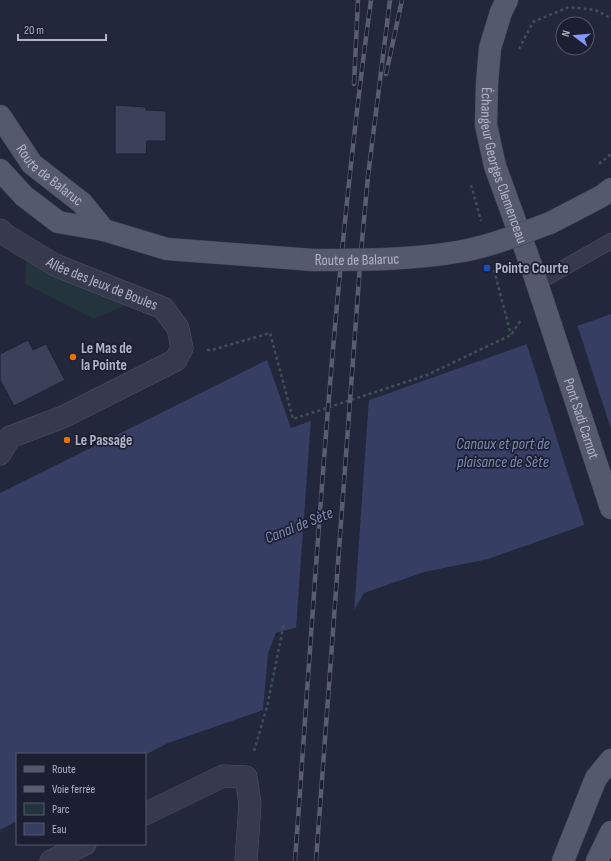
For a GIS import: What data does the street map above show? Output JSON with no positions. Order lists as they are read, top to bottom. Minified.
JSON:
{"streets":{"main road":["Échangeur Georges Clemenceau","Route de Balaruc","Pont Sadi Carnot"],"street":["Allée des Jeux de Boules"]},"crossings":[["Échangeur Georges Clemenceau","Pont Sadi Carnot"]],"water":["Canaux et port de plaisance de Sète","Canal de Sète"],"places":{"transit":["Pointe Courte"],"other":["Le Mas de la Pointe","Le Passage"]},"legend":["Route","Voie ferrée","Parc","Eau"],"scale_bar":"20 m","north":"left"}
